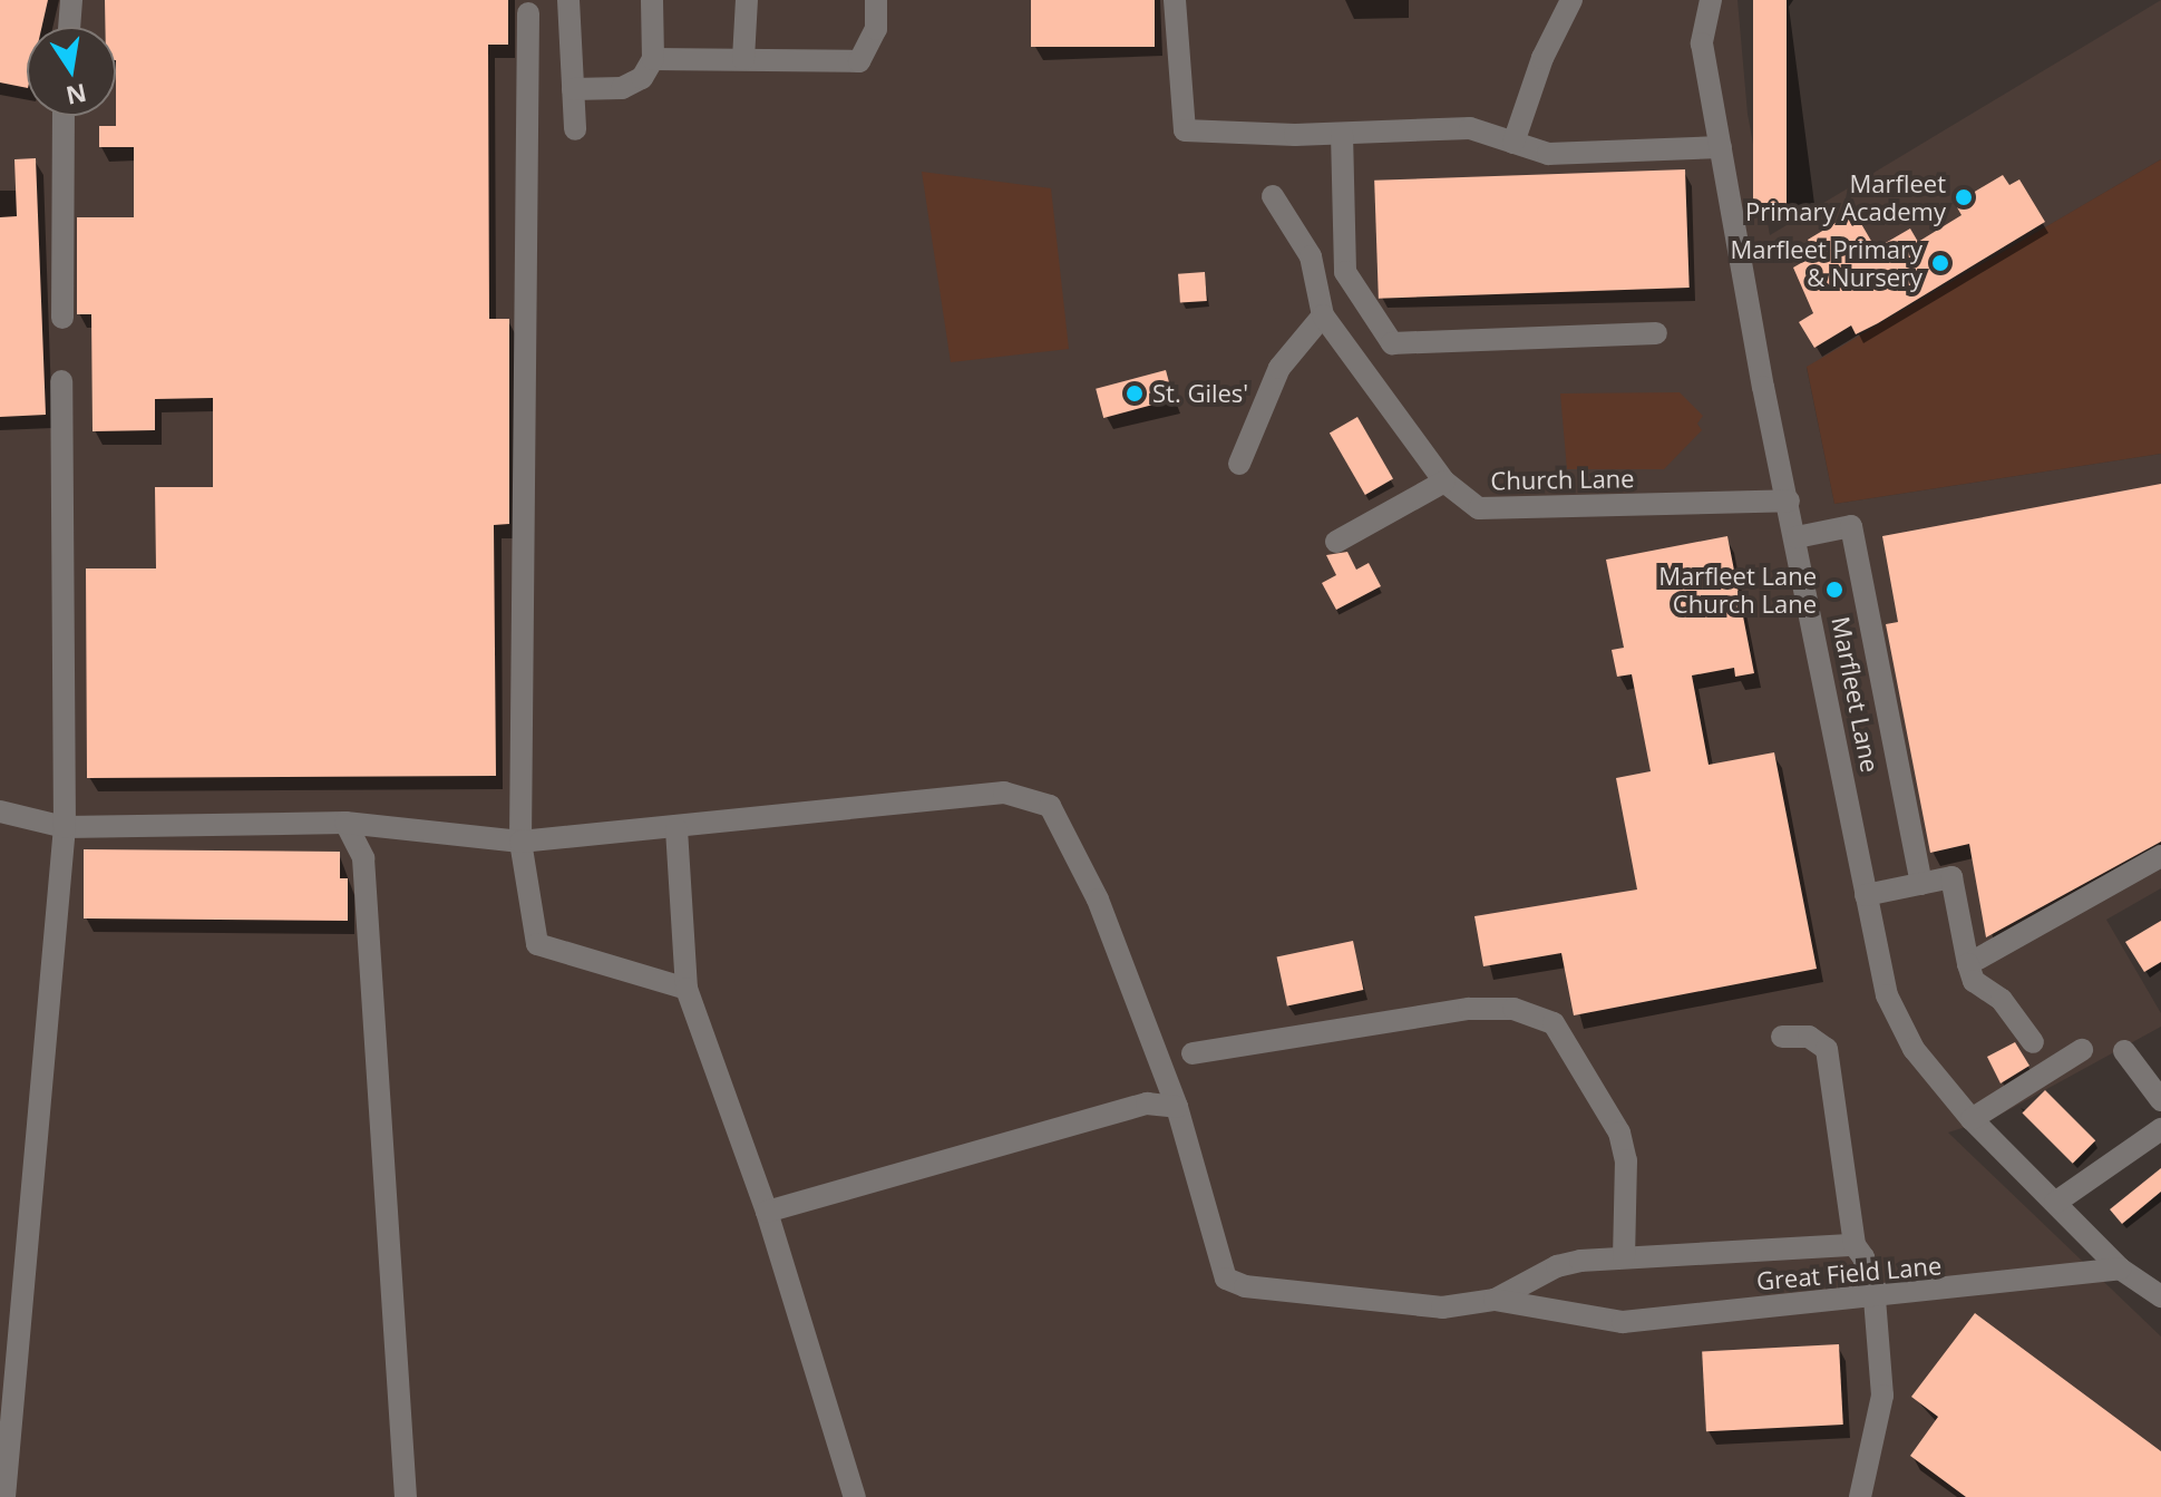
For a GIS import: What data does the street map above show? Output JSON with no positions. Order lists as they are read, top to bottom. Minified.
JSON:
{"streets":{"street":["Church Lane","Marfleet Lane","Great Field Lane"]},"crossings":[["Church Lane","Marfleet Lane"],["Marfleet Lane","Great Field Lane"]],"places":["Marfleet Primary Academy","Marfleet Primary & Nursery","St. Giles'","Marfleet Lane Church Lane"],"north":"bottom"}
